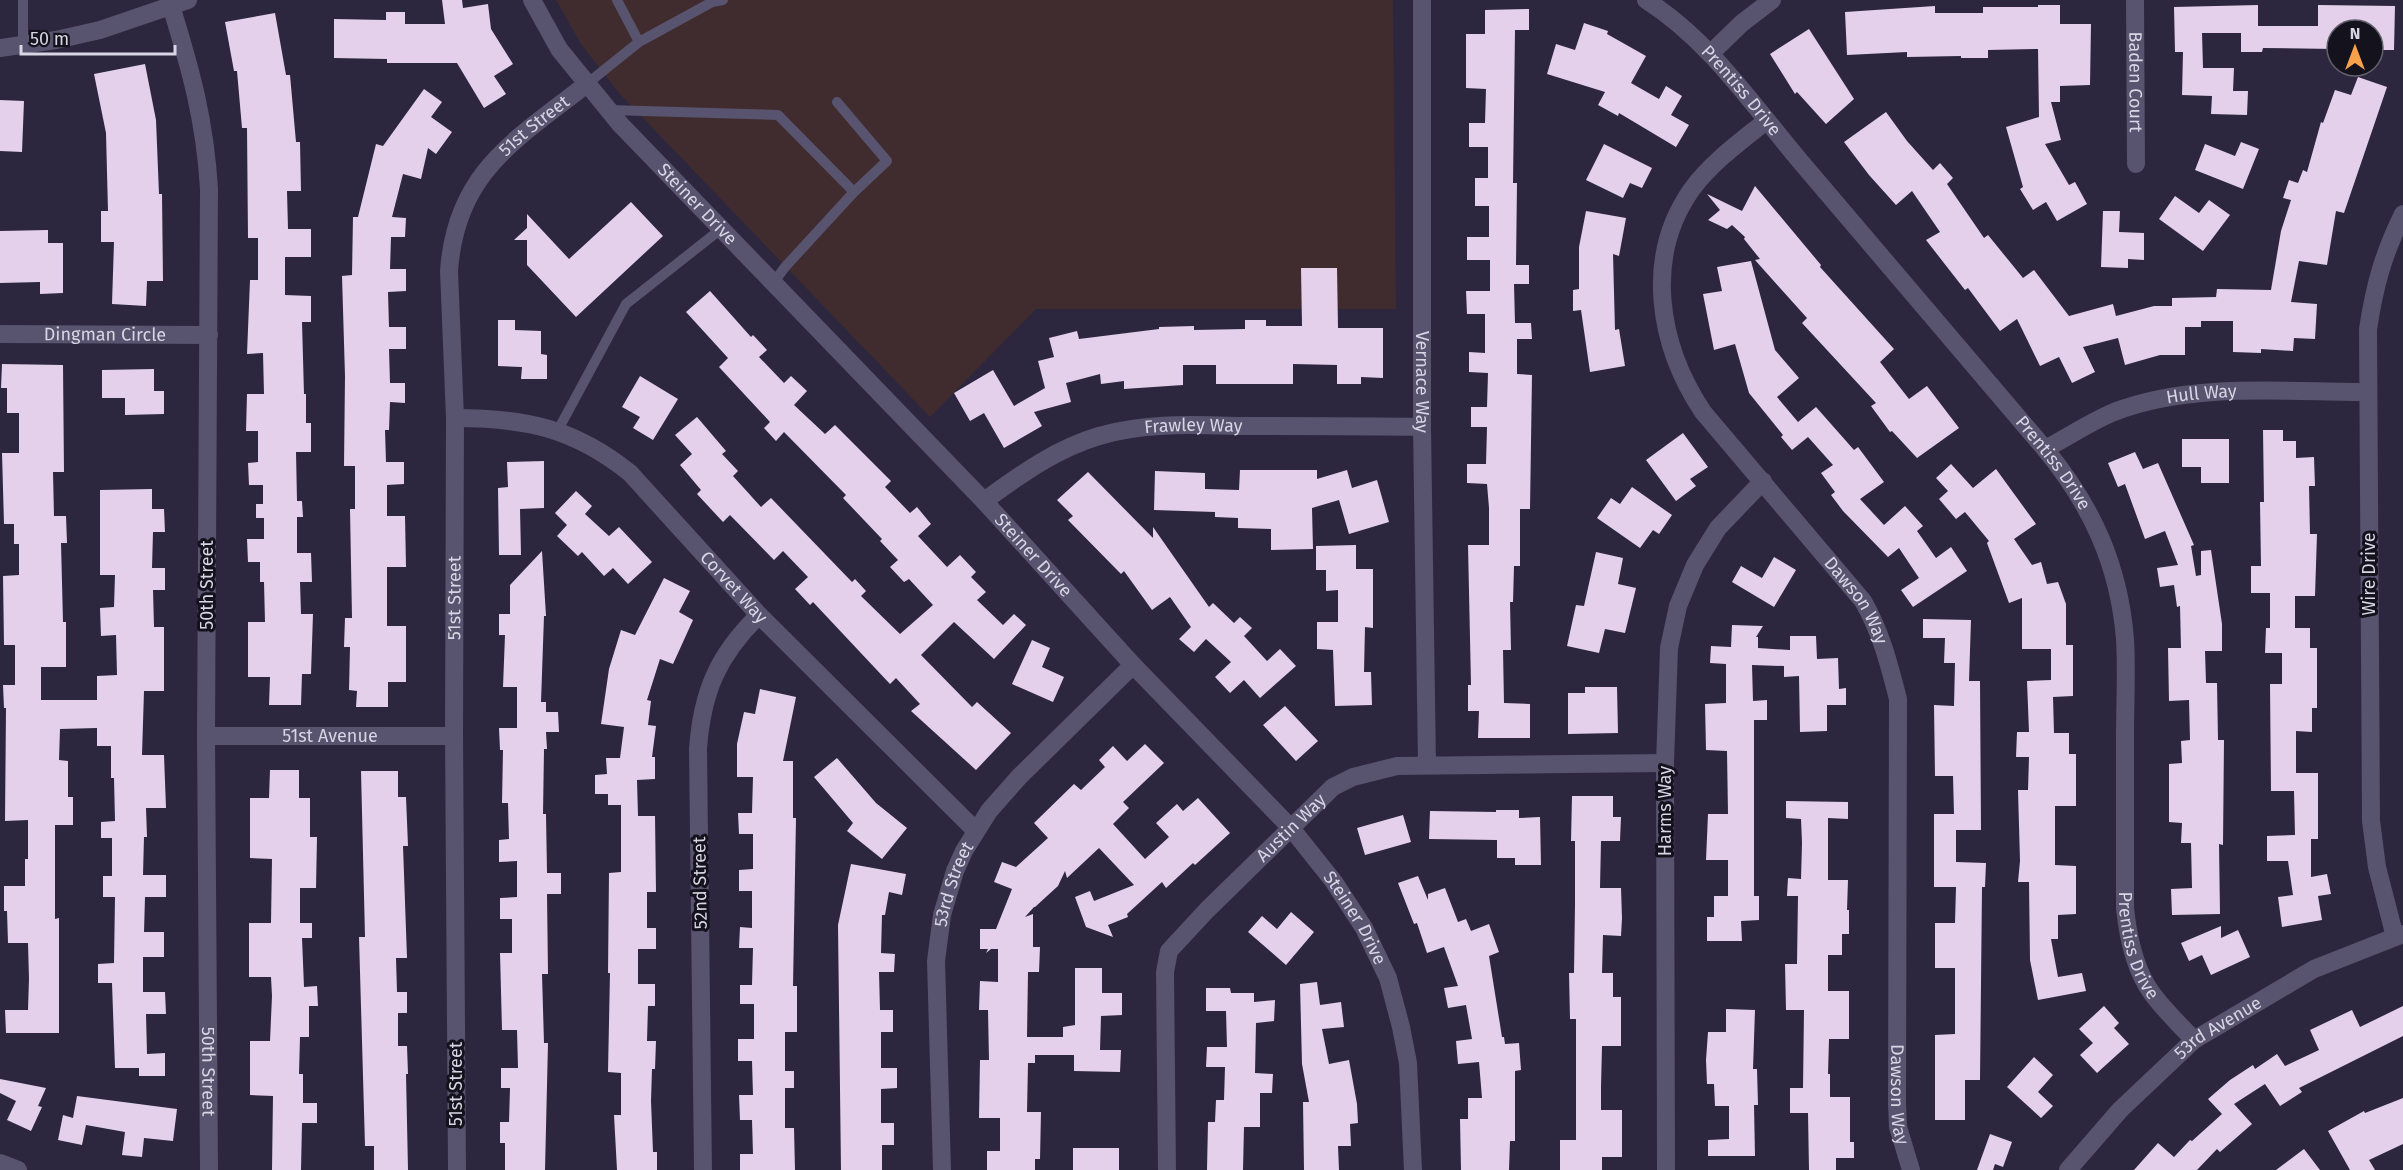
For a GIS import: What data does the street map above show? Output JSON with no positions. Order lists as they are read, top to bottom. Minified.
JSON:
{"streets":{"street":["Baden Court","Prentiss Drive","51st Street","Steiner Drive","Dingman Circle","Vernace Way","Hull Way","Frawley Way","Wire Drive","50th Street","Corvet Way","Dawson Way","51st Avenue","Harms Way","Austin Way","52nd Street","53rd Street","53rd Avenue"]},"crossings":[["Prentiss Drive","Hull Way"],["Prentiss Drive","Dawson Way"],["Prentiss Drive","53rd Avenue"],["51st Street","Steiner Drive"],["51st Street","Corvet Way"],["51st Street","51st Avenue"],["Steiner Drive","Frawley Way"],["Steiner Drive","Austin Way"],["Steiner Drive","53rd Street"],["Dingman Circle","50th Street"],["Vernace Way","Frawley Way"],["Vernace Way","Austin Way"],["Hull Way","Wire Drive"],["Wire Drive","53rd Avenue"],["50th Street","51st Avenue"],["Corvet Way","52nd Street"],["Corvet Way","53rd Street"],["Dawson Way","Harms Way"],["Harms Way","Austin Way"]],"scale_bar":"50 m","north":"top"}
